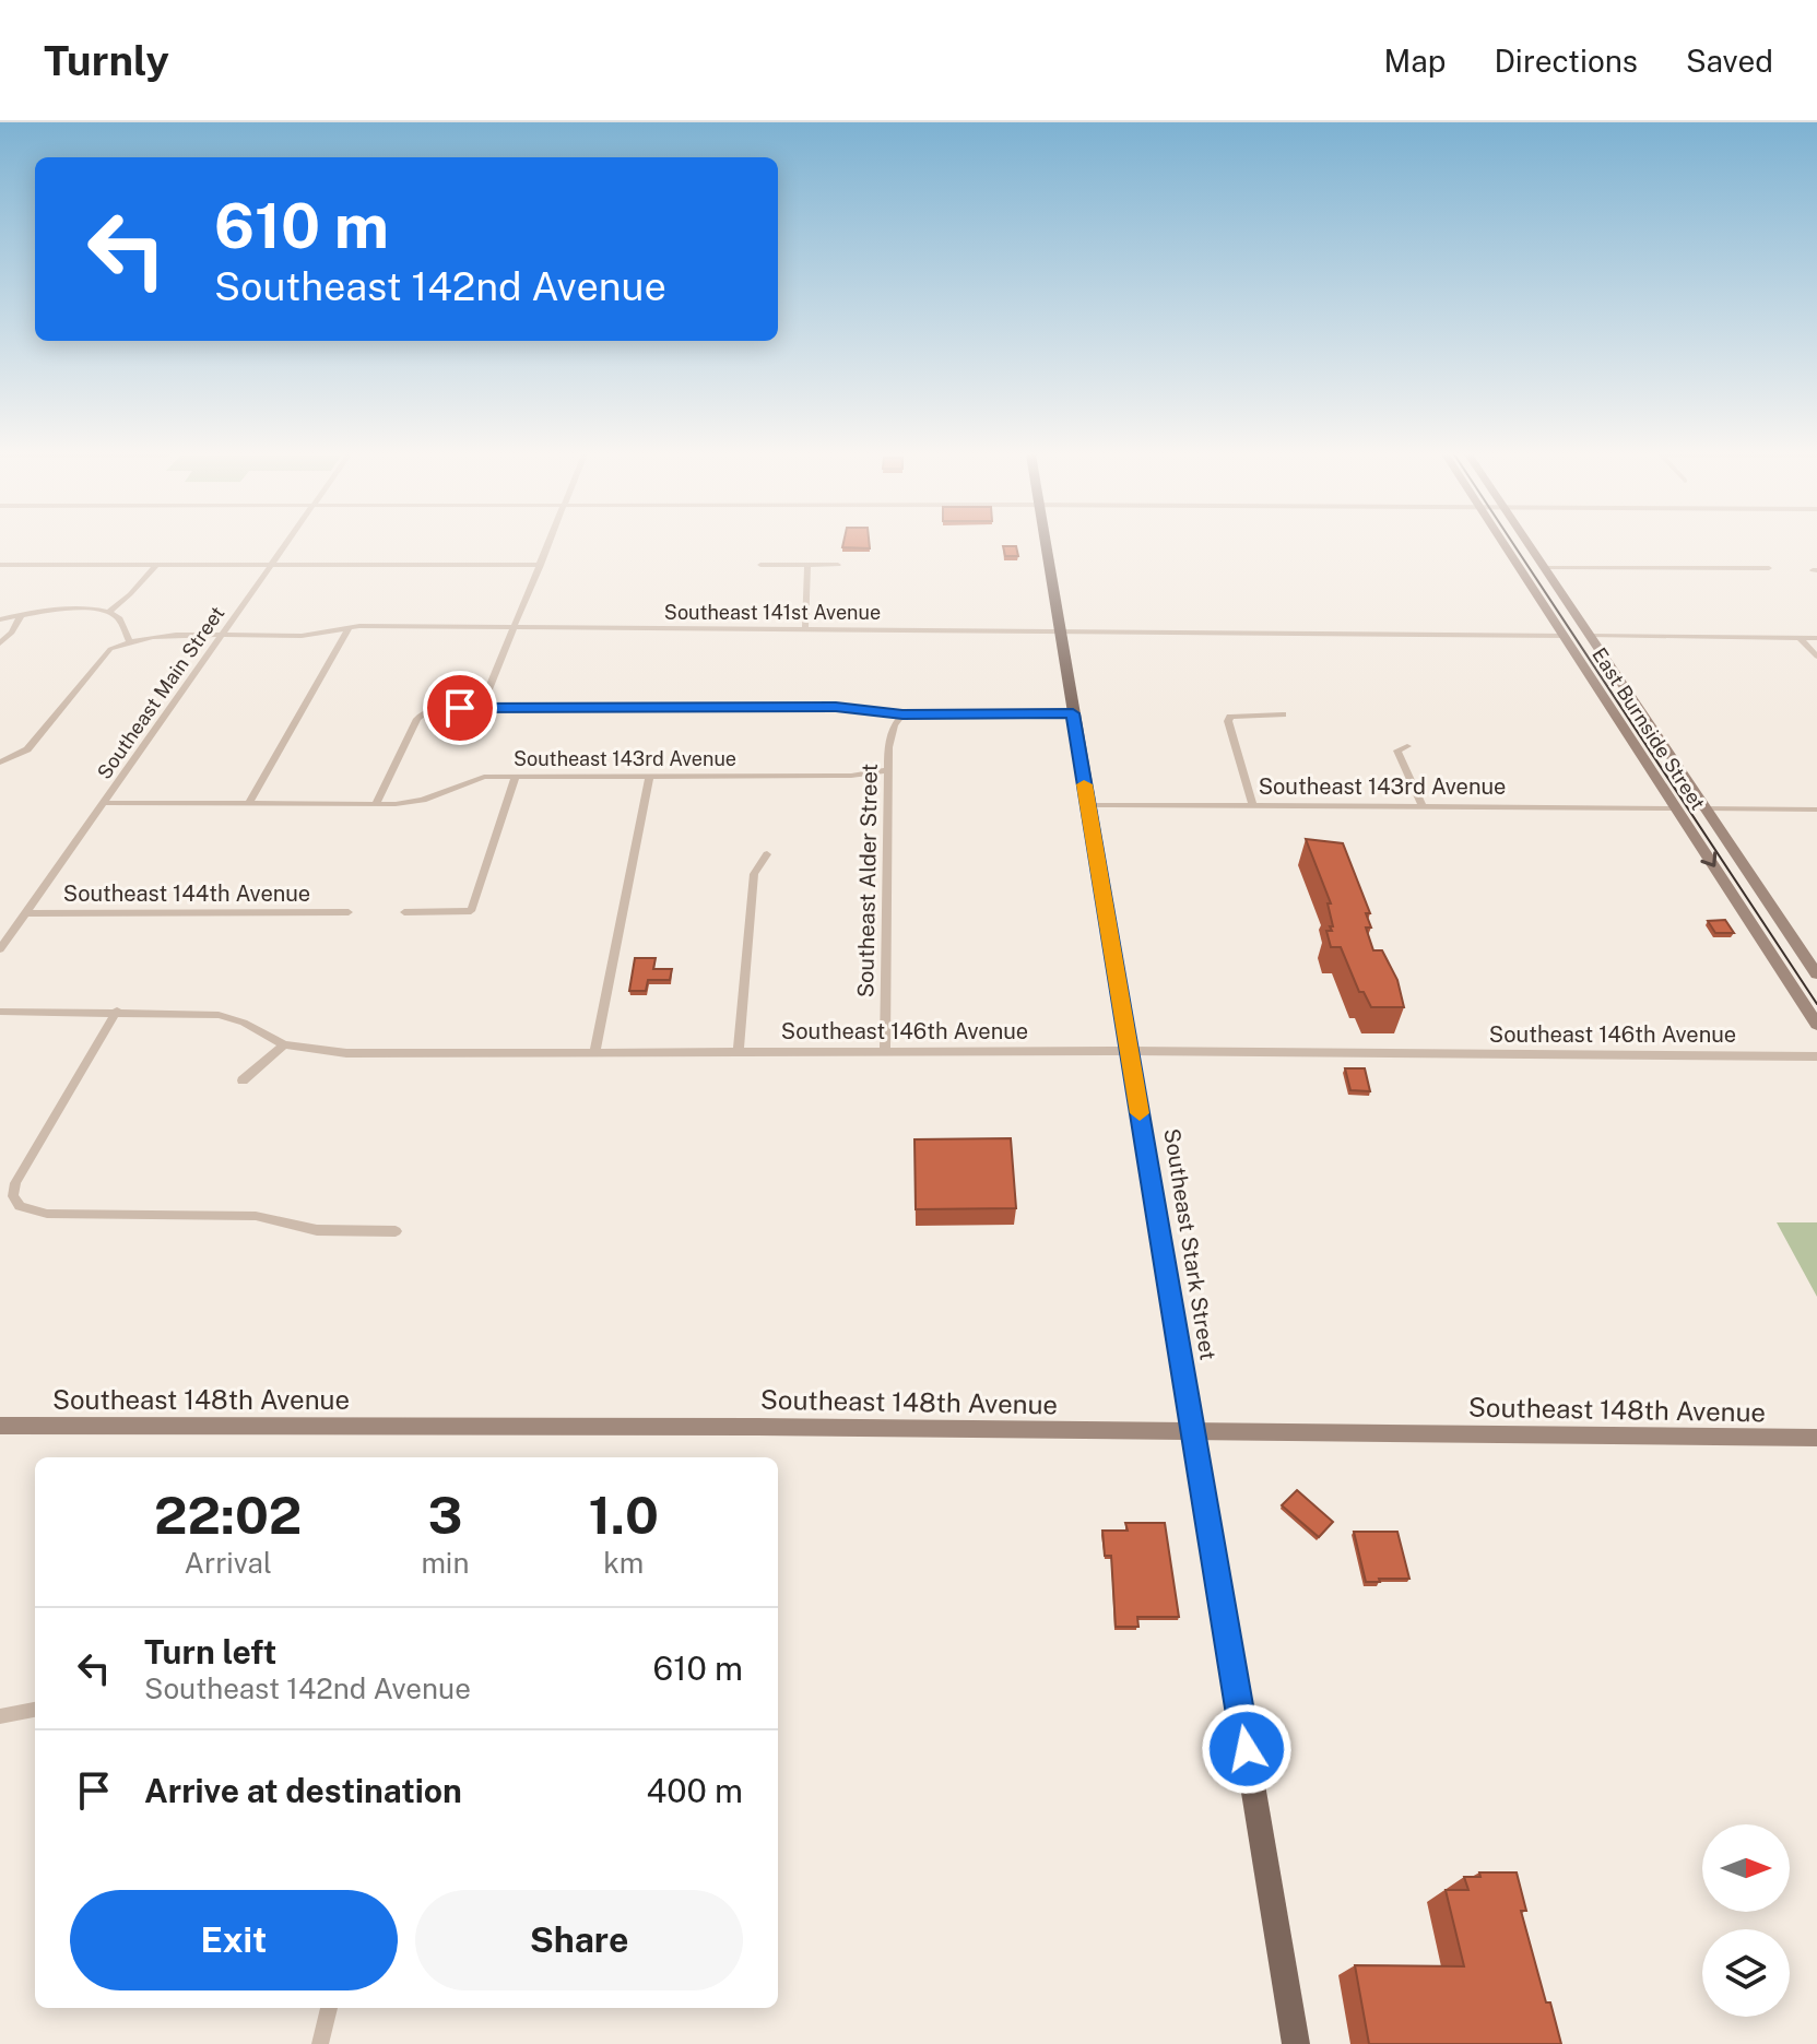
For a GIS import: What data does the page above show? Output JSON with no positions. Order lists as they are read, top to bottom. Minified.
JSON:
{"streets":{"main road":["Southeast Stark Street"],"street":["Southeast 141st Avenue","Southeast Main Street","East Burnside Street","Southeast 143rd Avenue","Southeast Alder Street","Southeast 144th Avenue","Southeast 146th Avenue","Southeast 148th Avenue"]},"crossings":[["Southeast 141st Avenue","Southeast Main Street"],["Southeast 141st Avenue","East Burnside Street"],["Southeast 141st Avenue","Southeast Stark Street"],["Southeast Main Street","Southeast 143rd Avenue"],["Southeast Main Street","Southeast 144th Avenue"],["East Burnside Street","Southeast 143rd Avenue"],["Southeast 143rd Avenue","Southeast Alder Street"],["Southeast 143rd Avenue","Southeast Stark Street"],["Southeast Alder Street","Southeast 146th Avenue"],["Southeast 146th Avenue","Southeast Stark Street"],["Southeast Stark Street","Southeast 148th Avenue"]],"north":"right","page":{"header":"Turnly","nav":["Map","Directions","Saved"],"turn":["610 m","Southeast 142nd Avenue"],"eta":["22:02","Arrival","3","min","1.0","km"],"list":[{"name":"Turn left","note":"Southeast 142nd Avenue","value":"610 m"},{"name":"Arrive at destination","value":"400 m"}],"buttons":["Exit","Share"]}}
